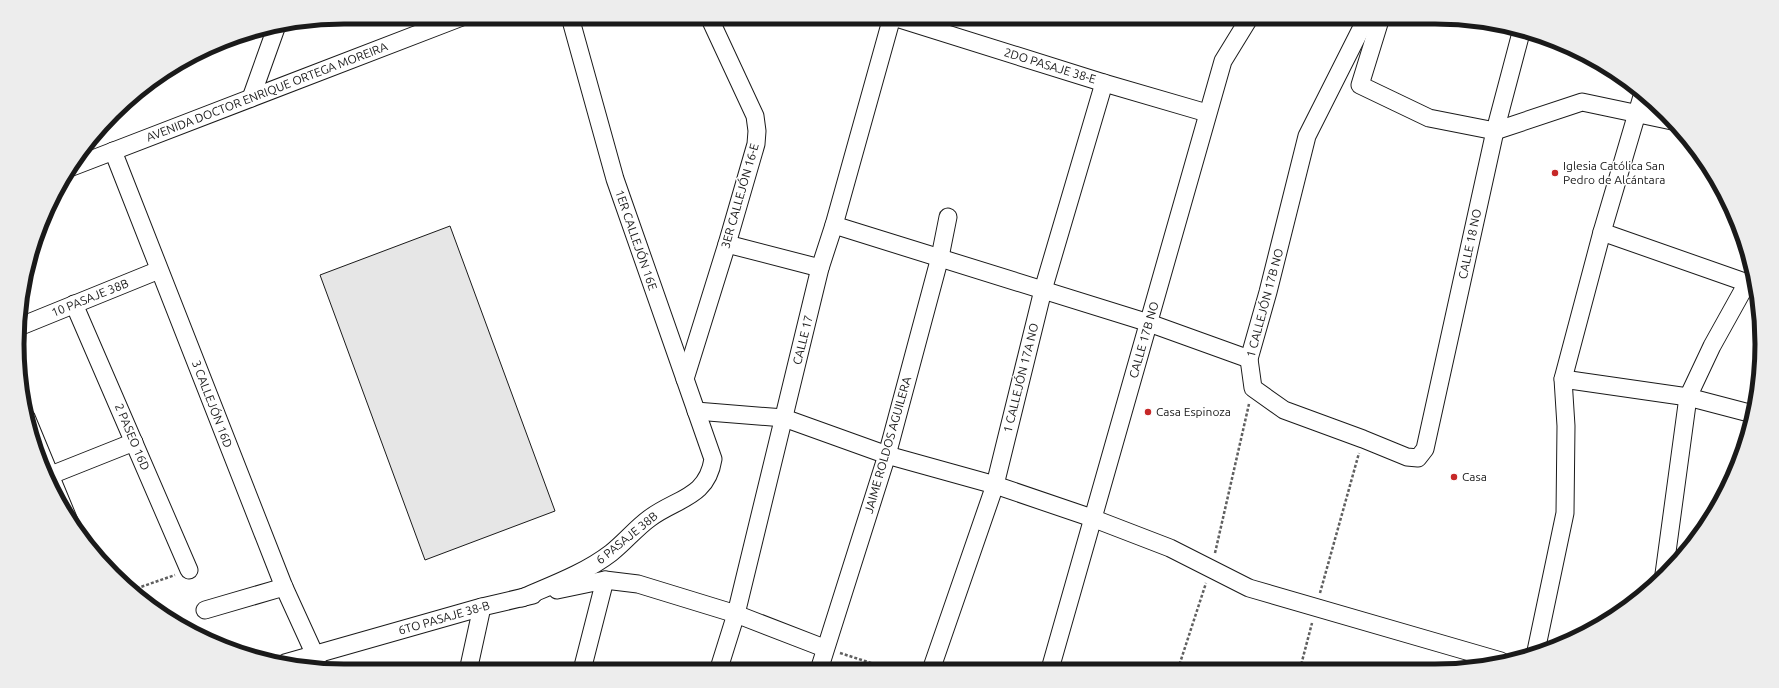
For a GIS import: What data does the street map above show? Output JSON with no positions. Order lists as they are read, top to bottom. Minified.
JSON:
{"streets":{"street":["2DO PASAJE 38-E","AVENIDA DOCTOR ENRIQUE ORTEGA MOREIRA","3ER CALLEJÓN 16-E","1ER CALLEJÓN 16E","CALLE 18 NO","10 PASAJE 38B","1 CALLEJÓN 17B NO","CALLE 17","CALLE 17B NO","1 CALLEJÓN 17A NO","3 CALLEJÓN 16D","2 PASEO 16D","JAIME ROLDOS AGUILERA","6 PASAJE 38B","6TO PASAJE 38-B"]},"crossings":[["2DO PASAJE 38-E","CALLE 17B NO"],["2DO PASAJE 38-E","1 CALLEJÓN 17A NO"],["AVENIDA DOCTOR ENRIQUE ORTEGA MOREIRA","3 CALLEJÓN 16D"],["3ER CALLEJÓN 16-E","1ER CALLEJÓN 16E"],["1ER CALLEJÓN 16E","6 PASAJE 38B"],["10 PASAJE 38B","3 CALLEJÓN 16D"],["10 PASAJE 38B","2 PASEO 16D"],["CALLE 17","6TO PASAJE 38-B"],["3 CALLEJÓN 16D","6TO PASAJE 38-B"],["JAIME ROLDOS AGUILERA","6TO PASAJE 38-B"],["6 PASAJE 38B","6TO PASAJE 38-B"]],"places":["Iglesia Católica San Pedro de Alcántara","Casa Espinoza","Casa"]}
